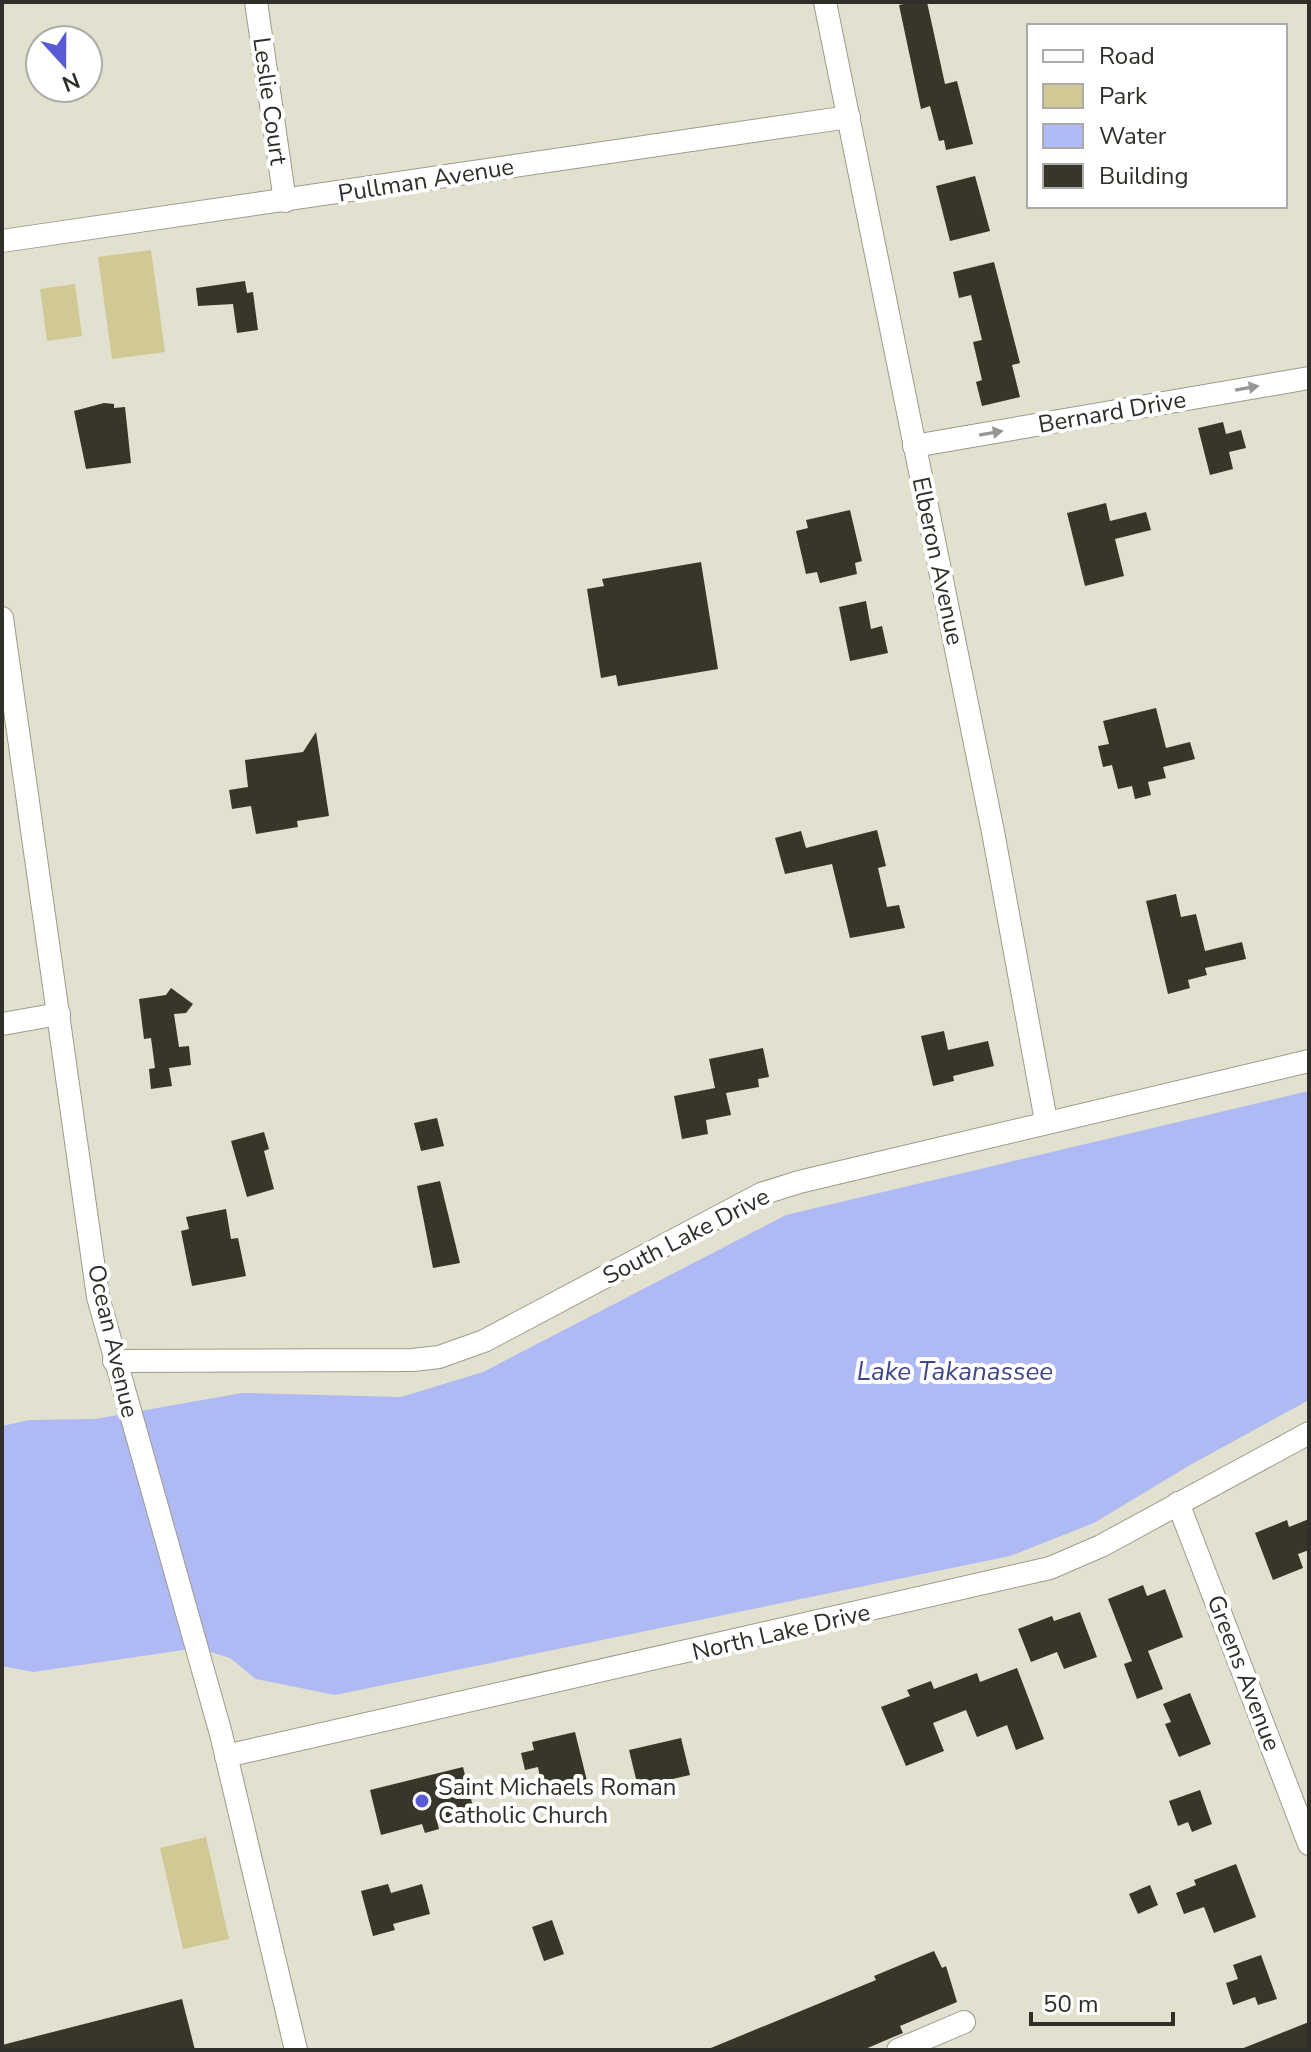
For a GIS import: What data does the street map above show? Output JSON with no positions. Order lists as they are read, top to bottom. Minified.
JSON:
{"streets":{"street":["Leslie Court","Pullman Avenue","Bernard Drive","Elberon Avenue","South Lake Drive","Ocean Avenue","North Lake Drive","Greens Avenue"]},"crossings":[["Leslie Court","Pullman Avenue"],["Pullman Avenue","Elberon Avenue"],["Bernard Drive","Elberon Avenue"],["Elberon Avenue","South Lake Drive"],["South Lake Drive","Ocean Avenue"],["Ocean Avenue","North Lake Drive"],["North Lake Drive","Greens Avenue"]],"one_way":["Bernard Drive"],"water":["Lake Takanassee"],"places":["Saint Michaels Roman Catholic Church"],"legend":["Road","Park","Water","Building"],"scale_bar":"50 m","north":"bottom"}
